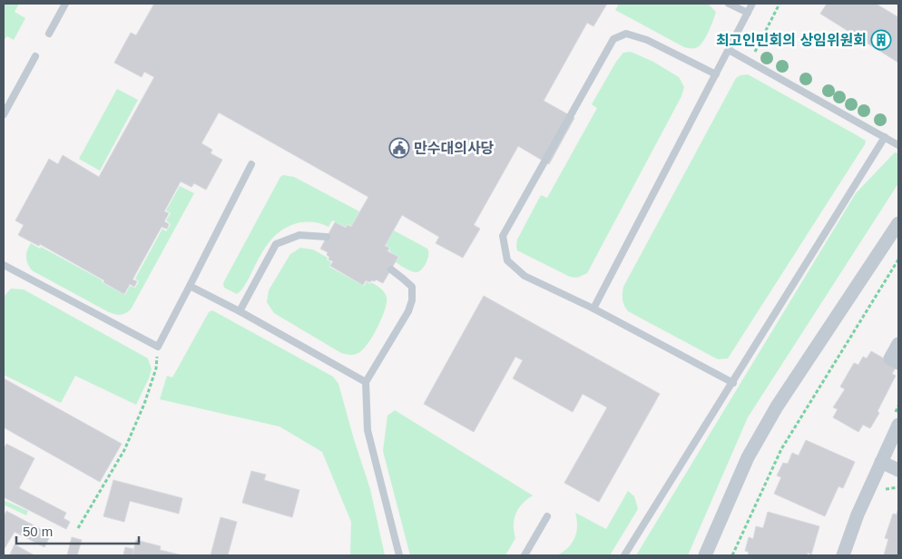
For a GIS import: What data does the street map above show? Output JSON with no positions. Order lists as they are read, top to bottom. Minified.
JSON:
{"places":{"building":["최고인민회의 상임위원회"],"public building":["만수대의사당"]},"scale_bar":"50 m"}
